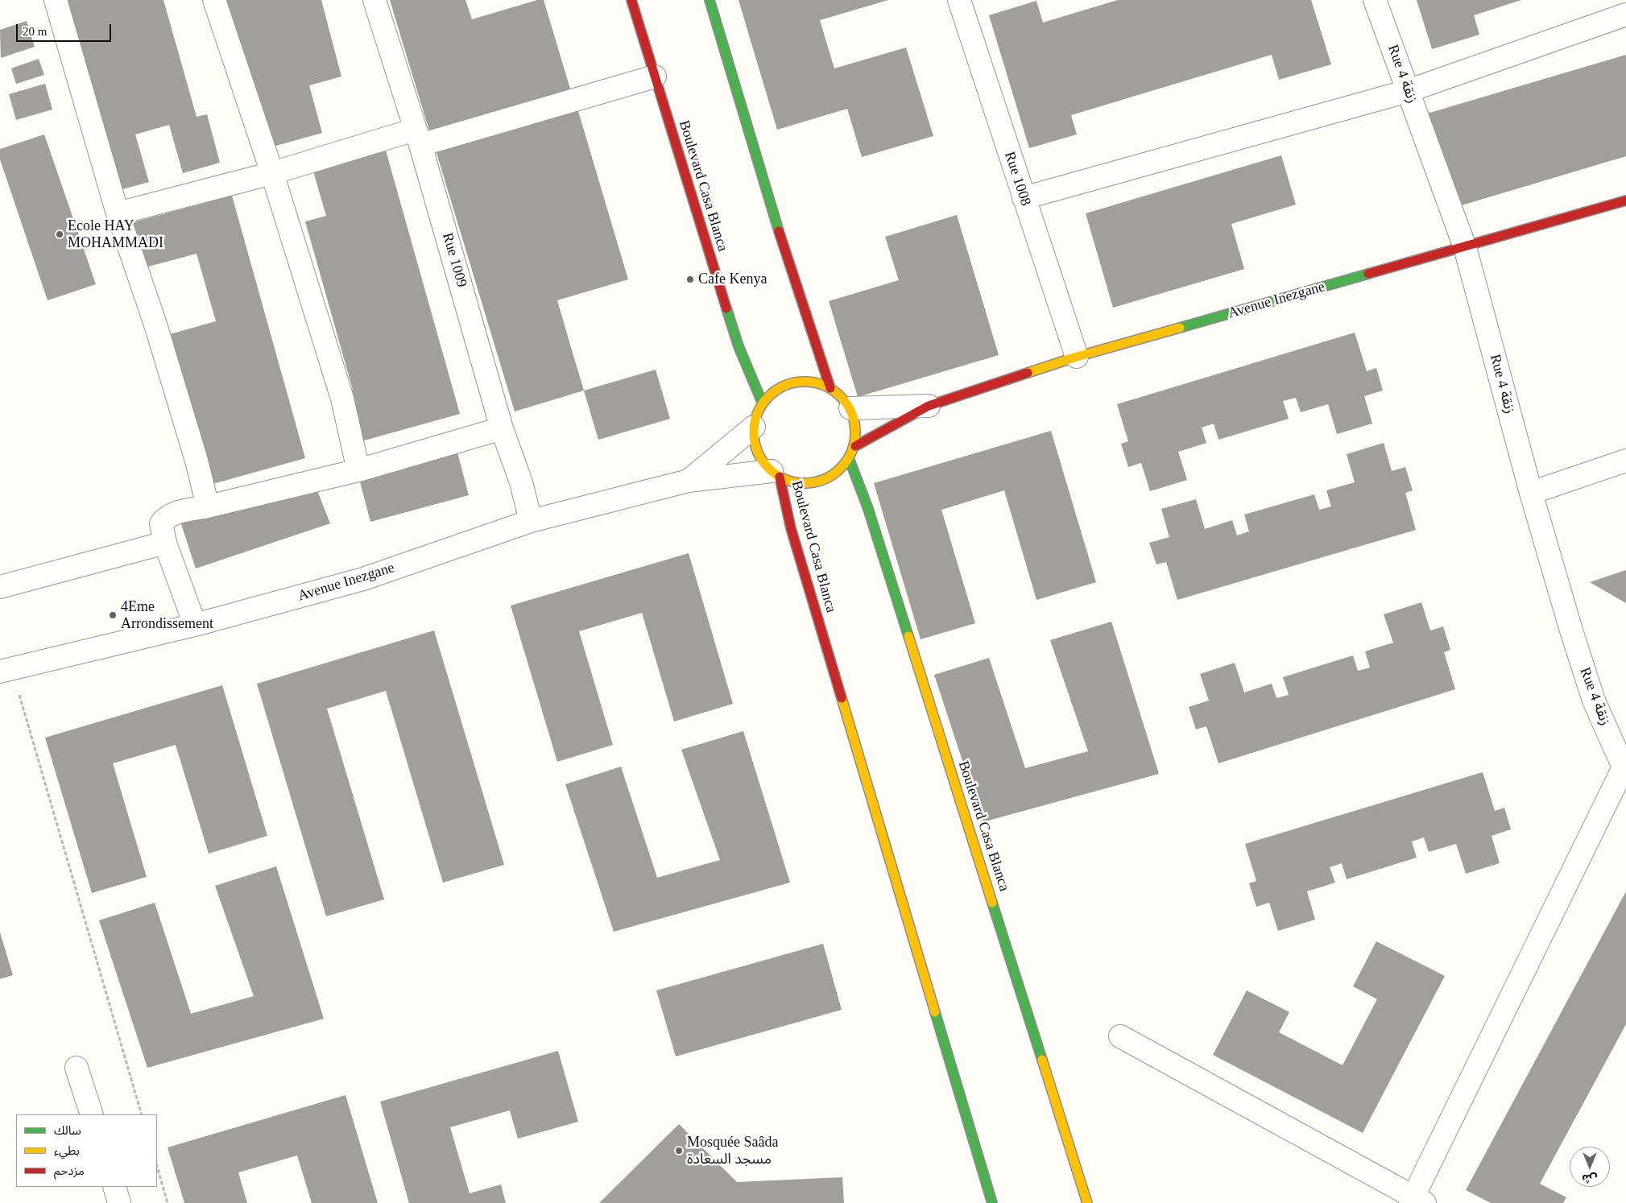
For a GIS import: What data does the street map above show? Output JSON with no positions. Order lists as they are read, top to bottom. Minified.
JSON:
{"streets":{"main road":["Boulevard Casa Blanca","Avenue Inezgane"],"street":["Rue 4 زنقة","Rue 1008","Rue 1009"]},"crossings":[["Rue 4 زنقة","Avenue Inezgane"],["Rue 1008","Avenue Inezgane"],["Boulevard Casa Blanca","Avenue Inezgane"],["Rue 1009","Avenue Inezgane"]],"places":["Ecole HAY MOHAMMADI","Cafe Kenya","4Eme Arrondissement","Mosquée Saâda مسجد السعادة"],"legend":["سالك","بطيء","مزدحم"],"scale_bar":"20 m","north":"bottom"}
